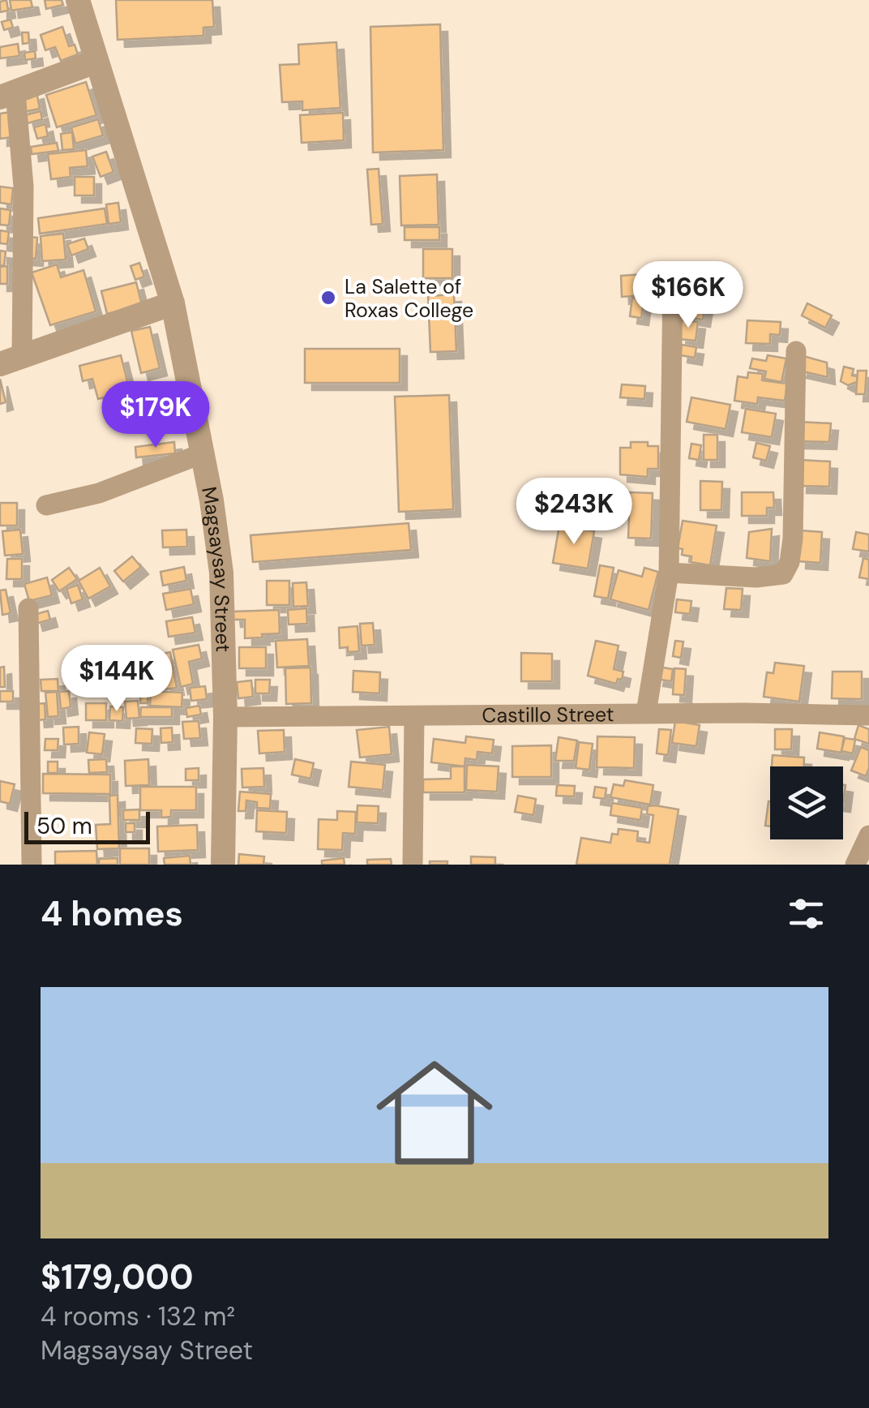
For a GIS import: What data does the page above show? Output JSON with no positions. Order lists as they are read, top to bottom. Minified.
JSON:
{"streets":{"street":["Magsaysay Street","Castillo Street"]},"crossings":[["Magsaysay Street","Castillo Street"]],"places":["La Salette of Roxas College"],"scale_bar":"50 m","page":{"price":["$166K","$179K","$243K","$144K"],"scale":"50 m","heading":"4 homes","list":[{"name":"$179,000","note":"4 rooms · 132 m² · Magsaysay Street"}]}}
